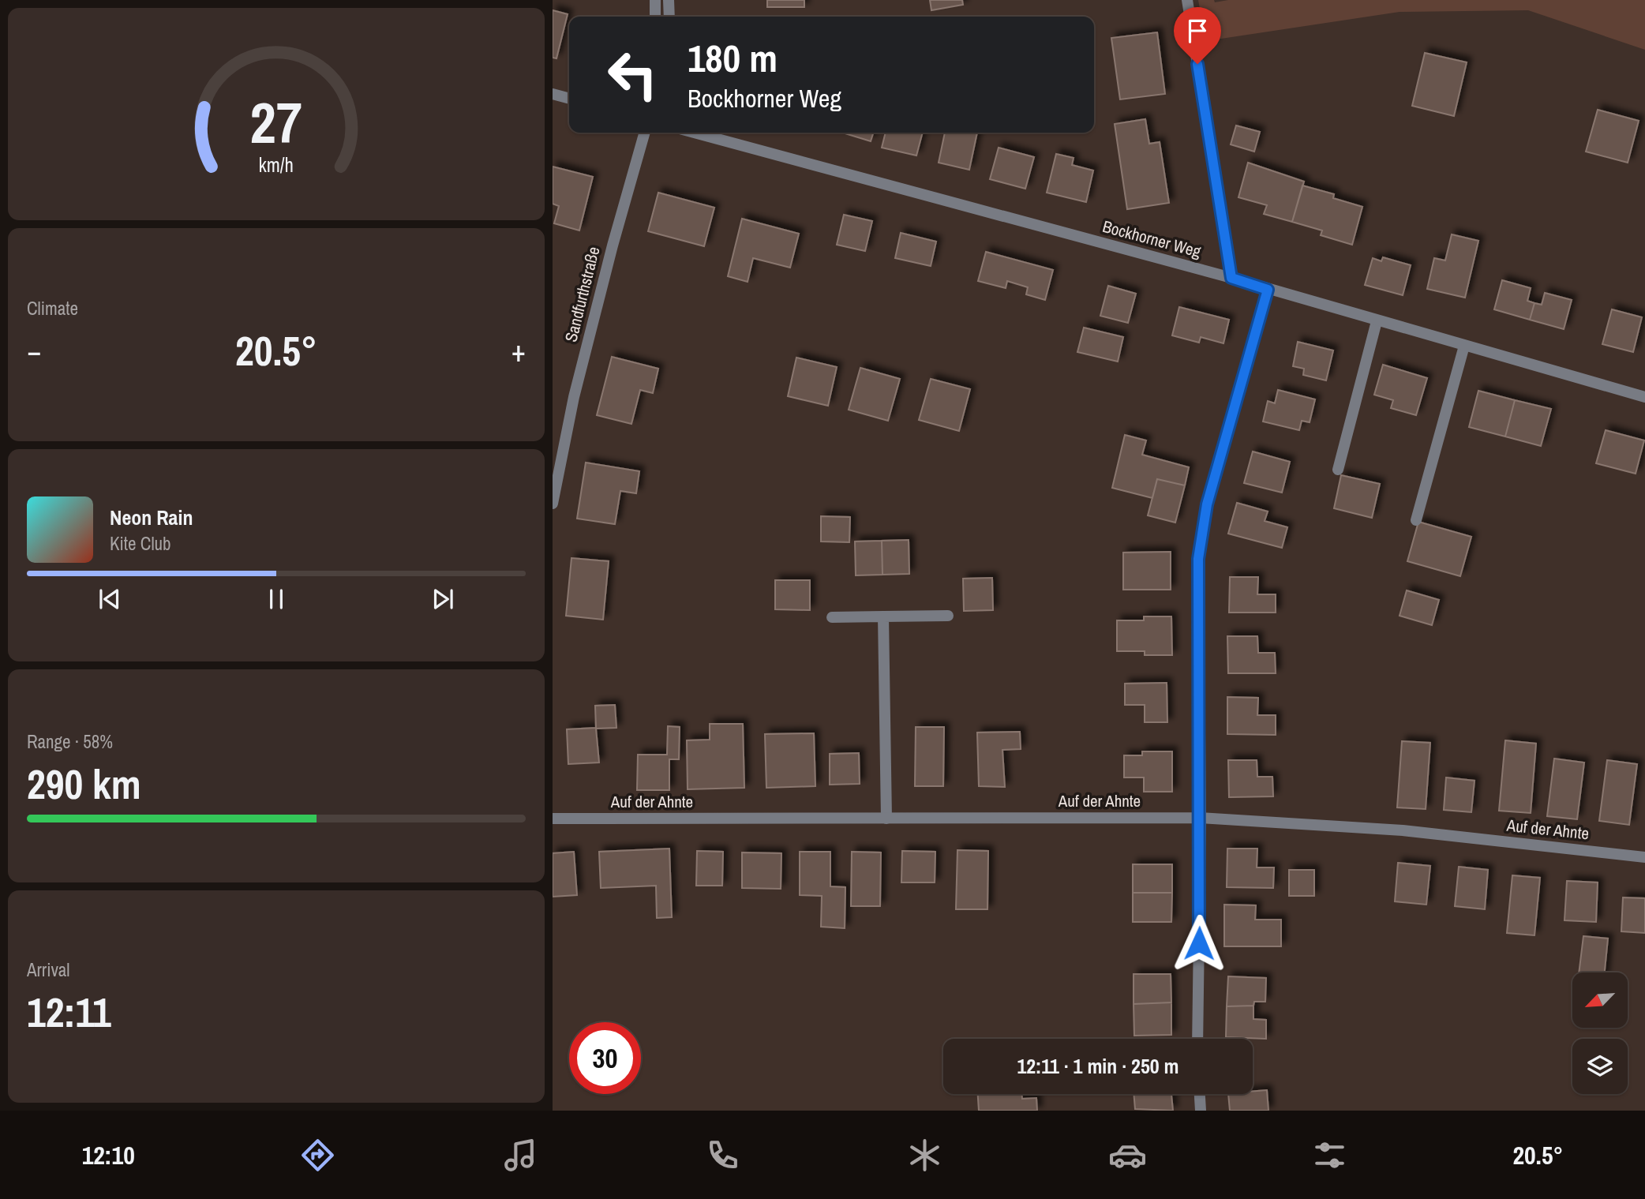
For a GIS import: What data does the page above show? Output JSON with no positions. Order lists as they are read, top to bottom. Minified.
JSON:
{"streets":{"street":["Bockhorner Weg","Sandfurthstraße","Auf der Ahnte"]},"north":"bottom left","page":{"turn":["180 m","Bockhorner Weg"],"tile":["Climate",["Range · 58%","290 km"],["Arrival","12:11"]],"heat":["−","20.5°","+"],"song":["Neon Rain","Kite Club"],"limit":"30","trip":"12:11 · 1 min · 250 m","tabs":["12:10","20.5°"],"gauge":["27","km/h"]}}
